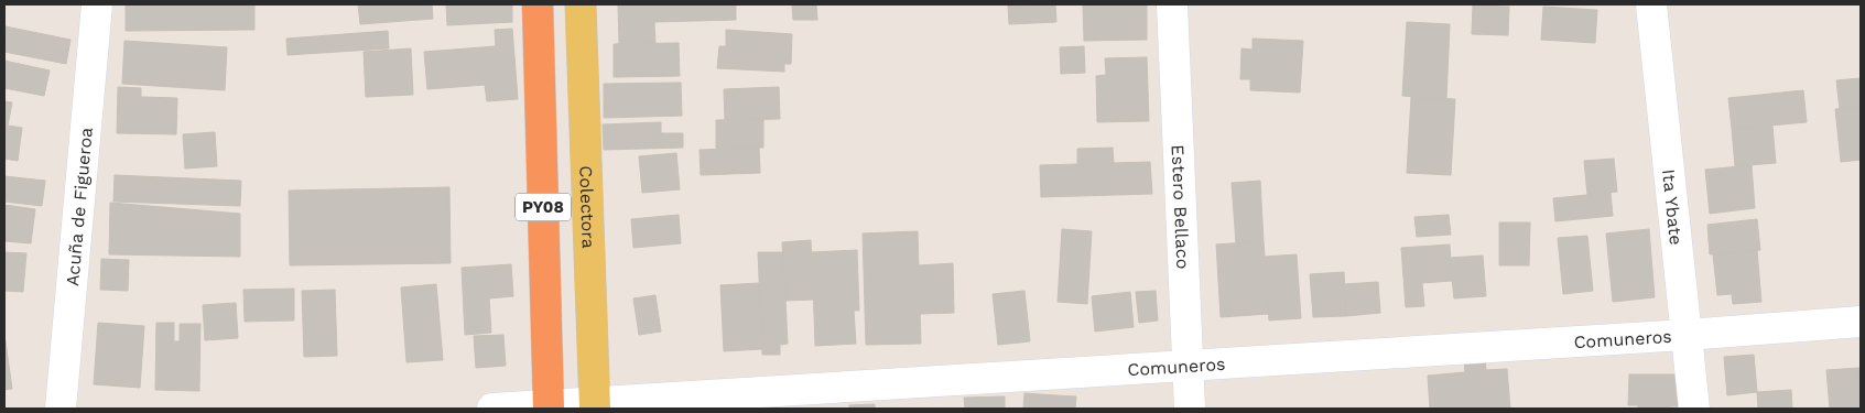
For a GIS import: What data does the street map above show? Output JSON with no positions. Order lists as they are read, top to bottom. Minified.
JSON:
{"streets":{"highway":["PY08"],"main road":["Colectora"],"street":["Estero Bellaco","Ita Ybate","Acuña de Figueroa","Comuneros"]},"crossings":[["Estero Bellaco","Comuneros"],["Ita Ybate","Comuneros"],["PY08","Comuneros"],["Colectora","Comuneros"]]}
